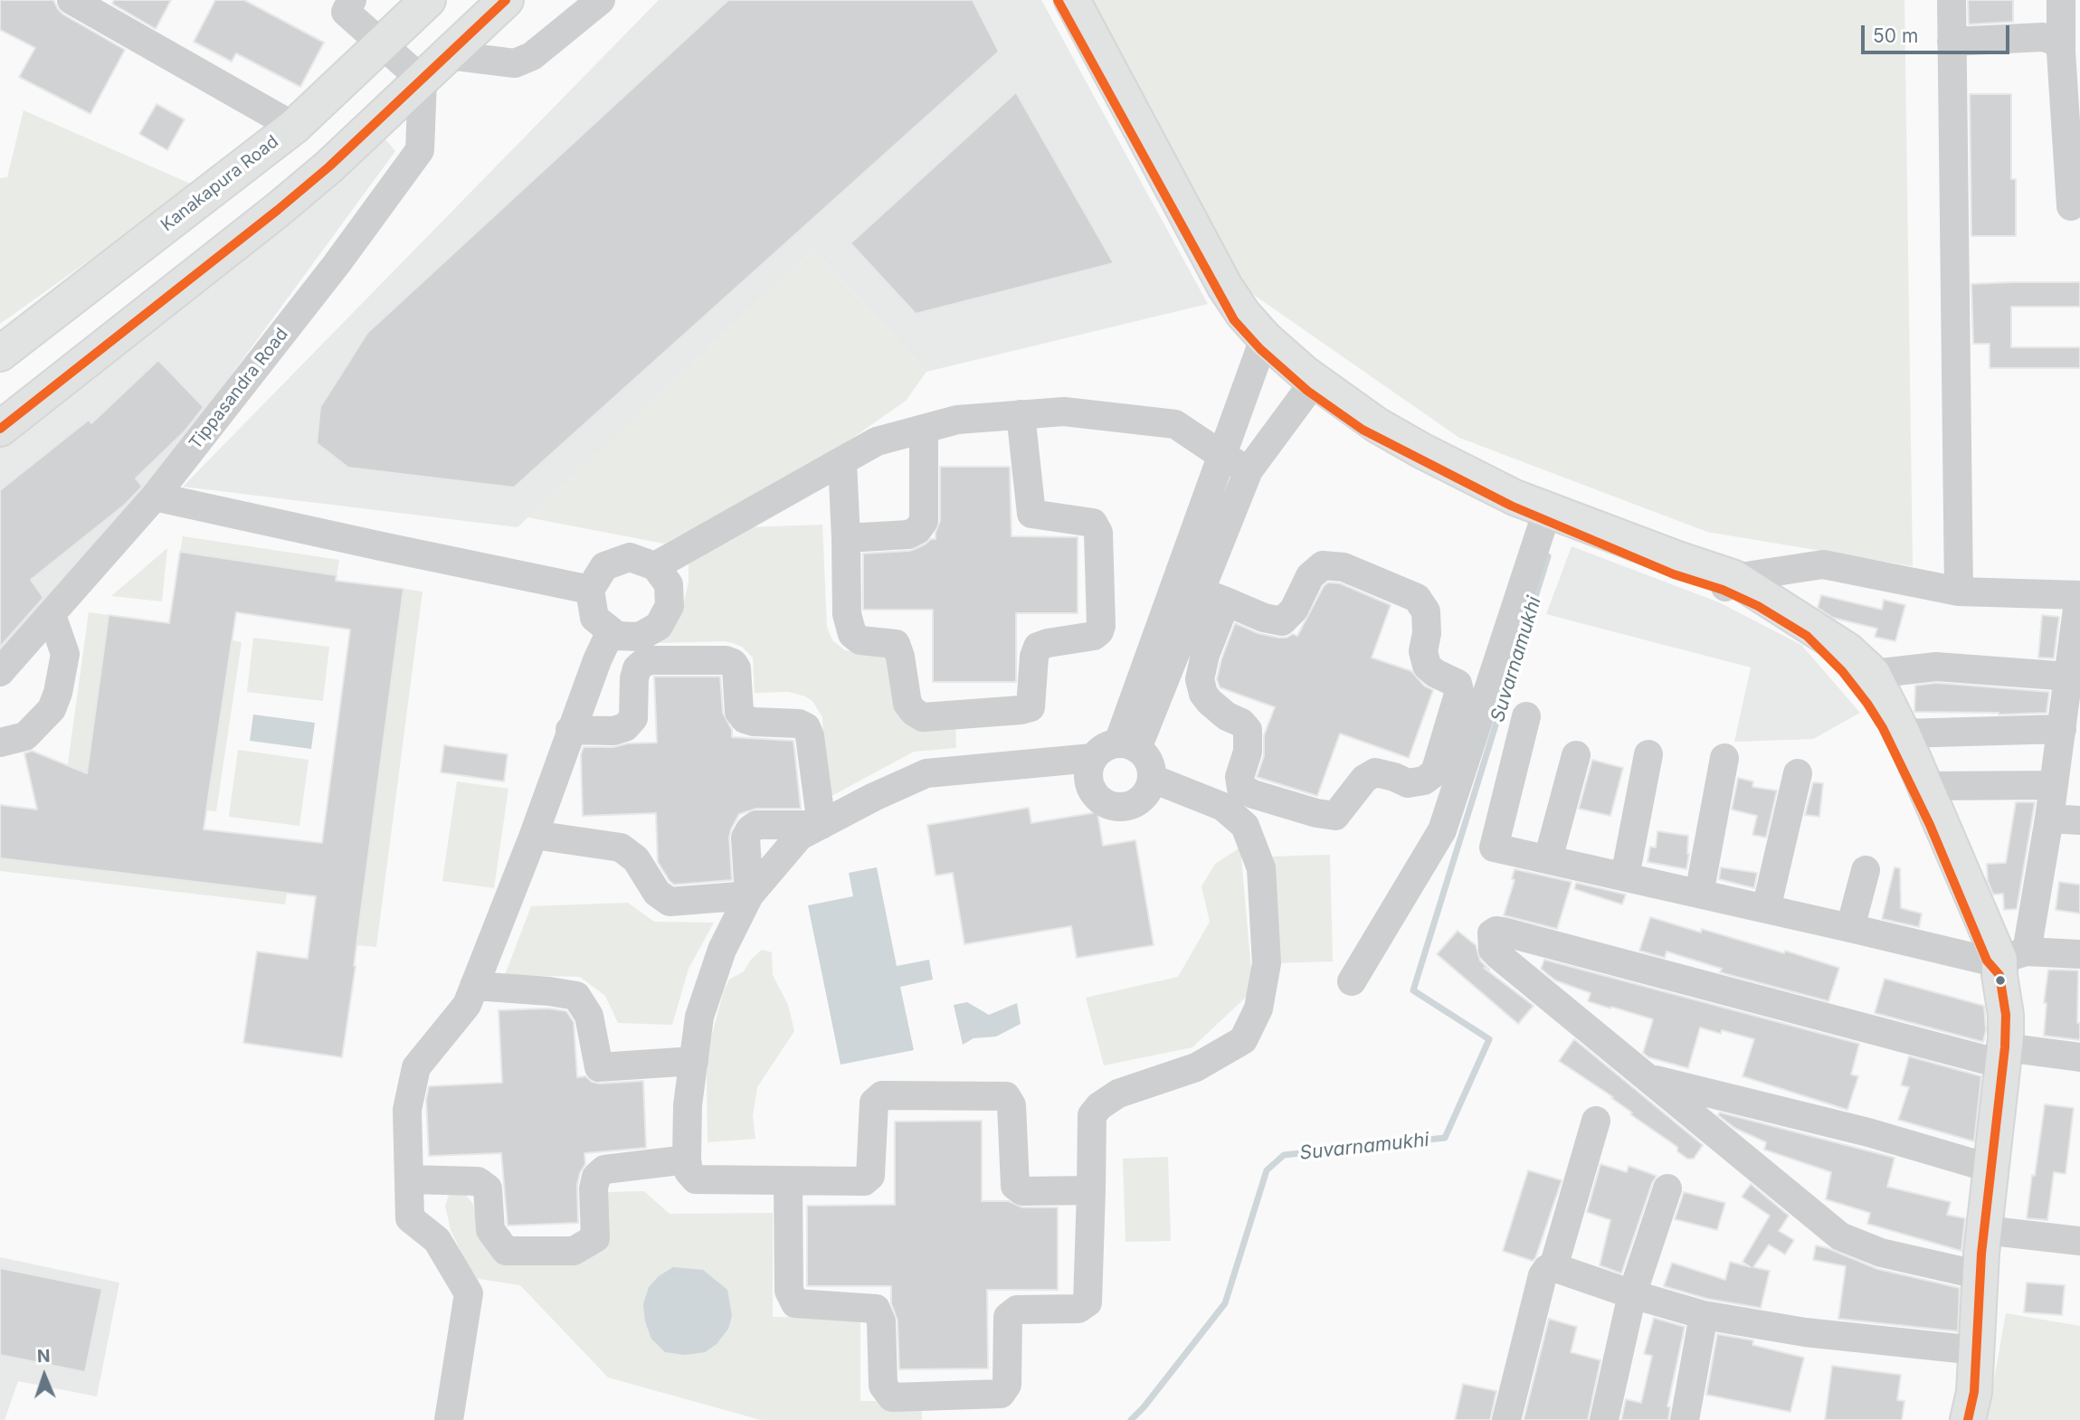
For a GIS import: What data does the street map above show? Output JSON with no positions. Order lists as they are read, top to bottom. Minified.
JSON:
{"streets":{"main road":["Kanakapura Road"],"street":["Tippasandra Road"]},"water":["Suvarnamukhi"],"scale_bar":"50 m","north":"top"}
